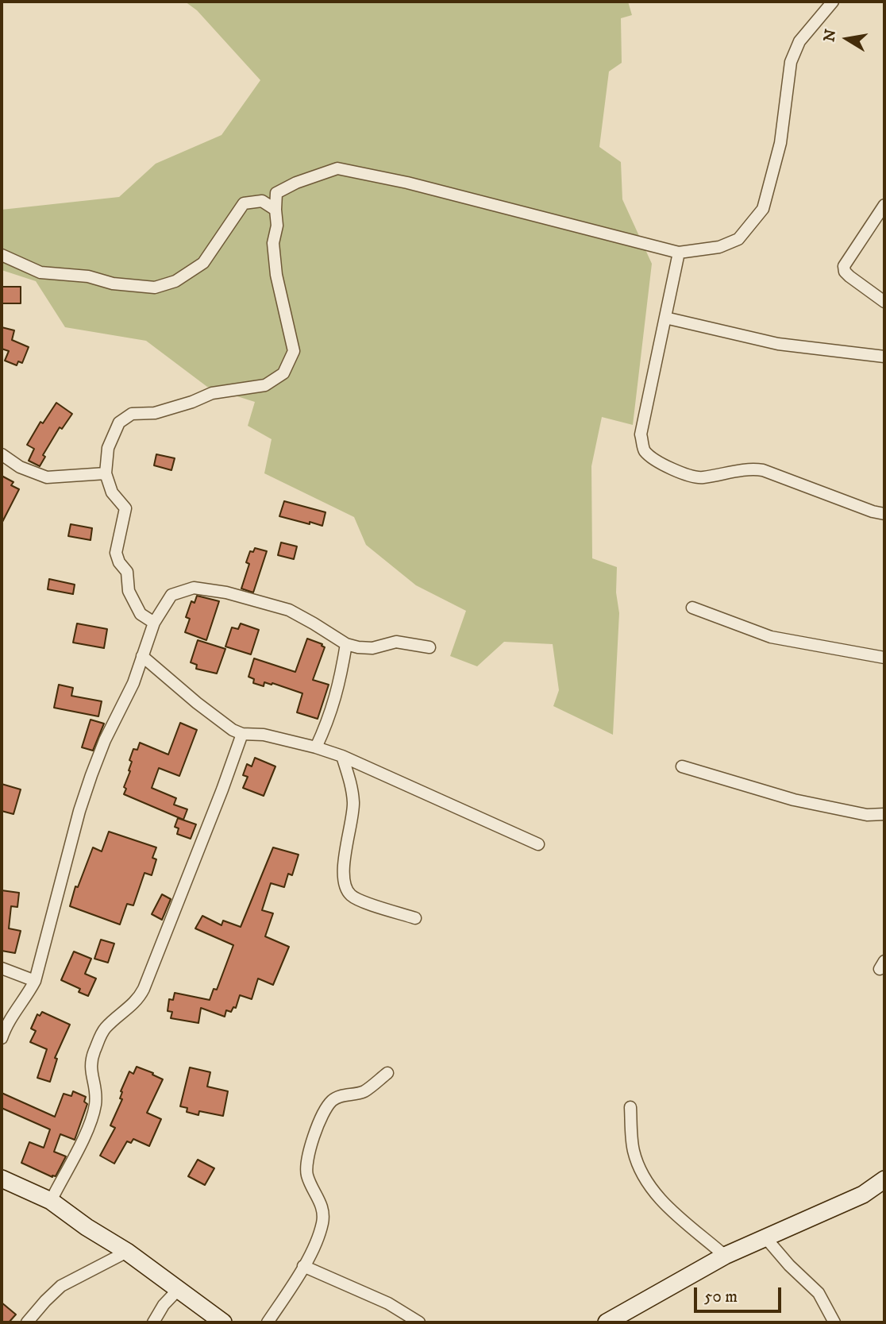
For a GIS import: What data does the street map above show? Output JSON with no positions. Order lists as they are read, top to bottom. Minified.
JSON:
{"scale_bar":"50 m","north":"left"}
